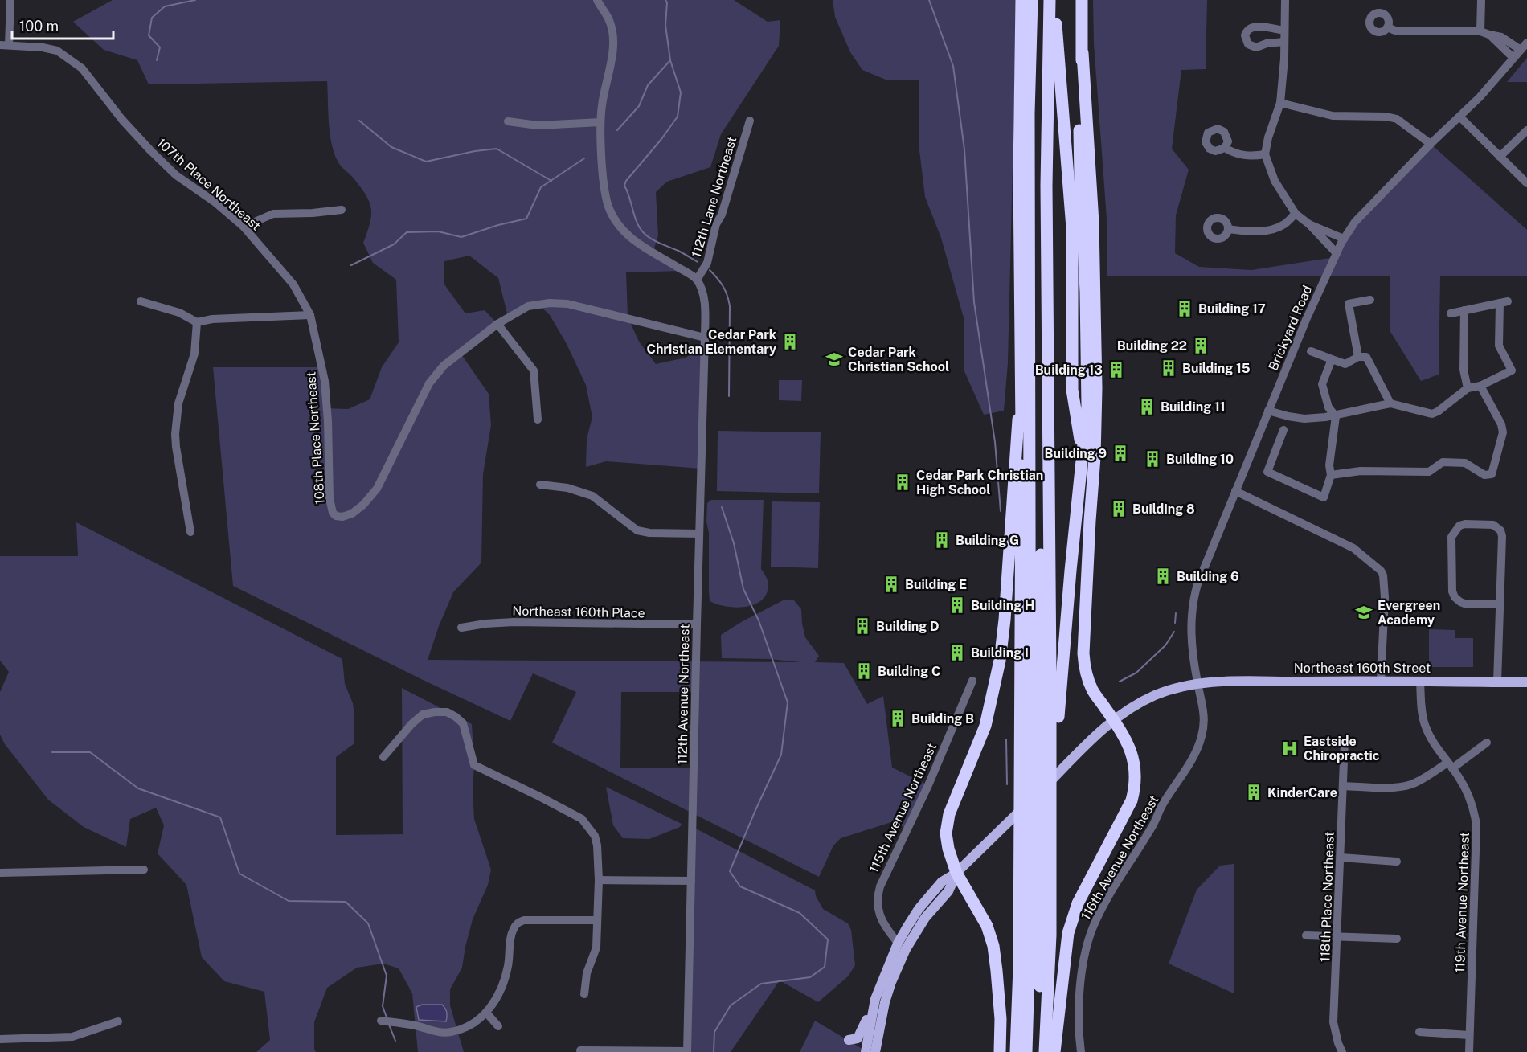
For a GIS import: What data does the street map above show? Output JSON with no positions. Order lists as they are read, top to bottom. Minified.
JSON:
{"streets":{"main road":["Northeast 160th Street"],"street":["107th Place Northeast","112th Lane Northeast","Brickyard Road","108th Place Northeast","Northeast 160th Place","112th Avenue Northeast","115th Avenue Northeast","116th Avenue Northeast","118th Place Northeast","119th Avenue Northeast"]},"crossings":[["107th Place Northeast","108th Place Northeast"],["112th Lane Northeast","112th Avenue Northeast"],["Brickyard Road","Northeast 160th Street"],["Brickyard Road","116th Avenue Northeast"],["108th Place Northeast","112th Avenue Northeast"],["Northeast 160th Place","112th Avenue Northeast"],["Northeast 160th Street","116th Avenue Northeast"],["Northeast 160th Street","119th Avenue Northeast"]],"places":{"building":["Building 17","Cedar Park Christian Elementary","Building 22","Building 15","Building 13","Building 11","Building 9","Building 10","Cedar Park Christian High School","Building 8","Building G","Building 6","Building E","Building H","Building D","Building I","Building C","Building B","KinderCare"],"school or university":["Cedar Park Christian School","Evergreen Academy"],"hospital":["Eastside Chiropractic"]},"scale_bar":"100 m"}
